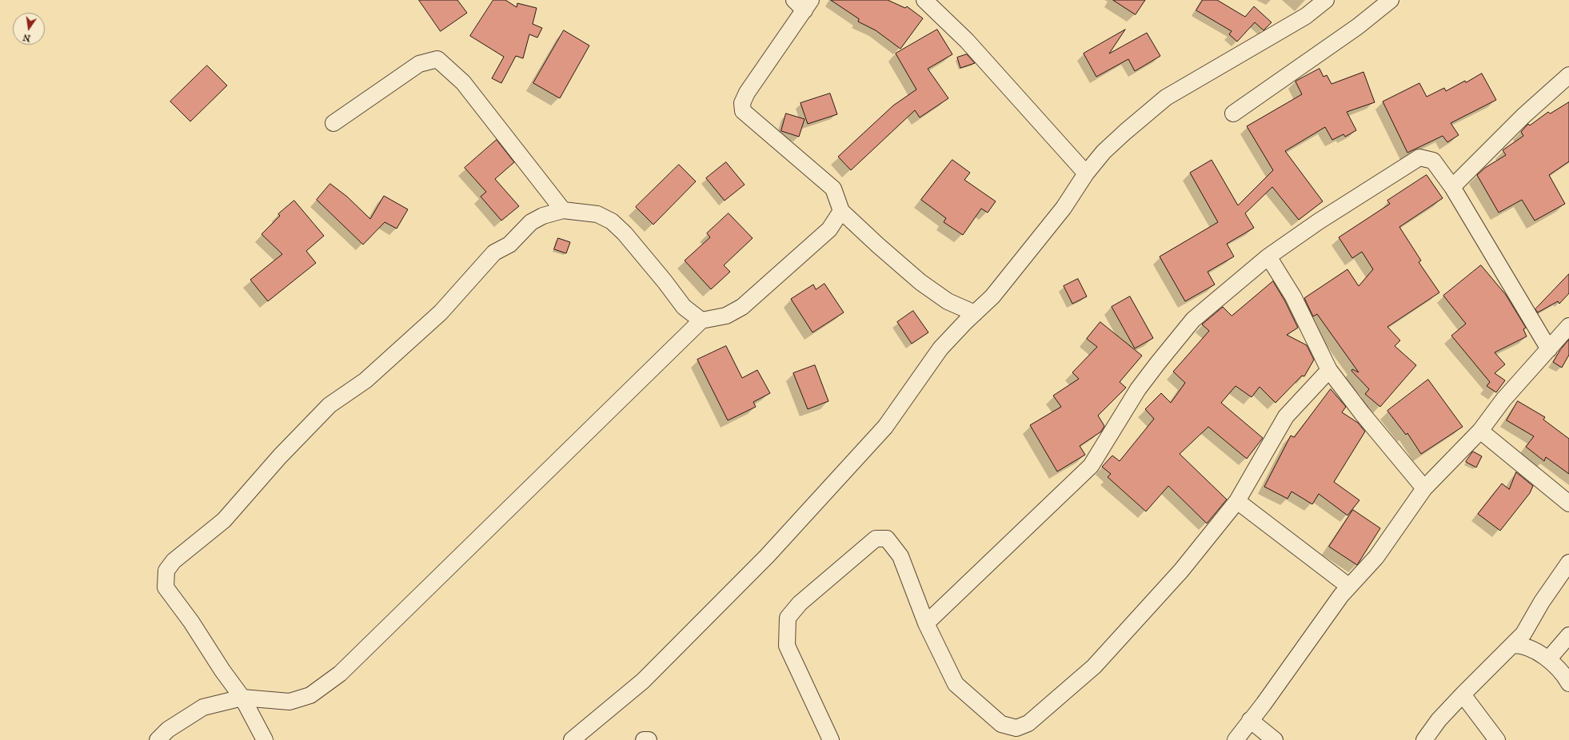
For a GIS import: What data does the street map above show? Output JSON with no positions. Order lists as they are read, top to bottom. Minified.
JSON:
{"north":"bottom"}
